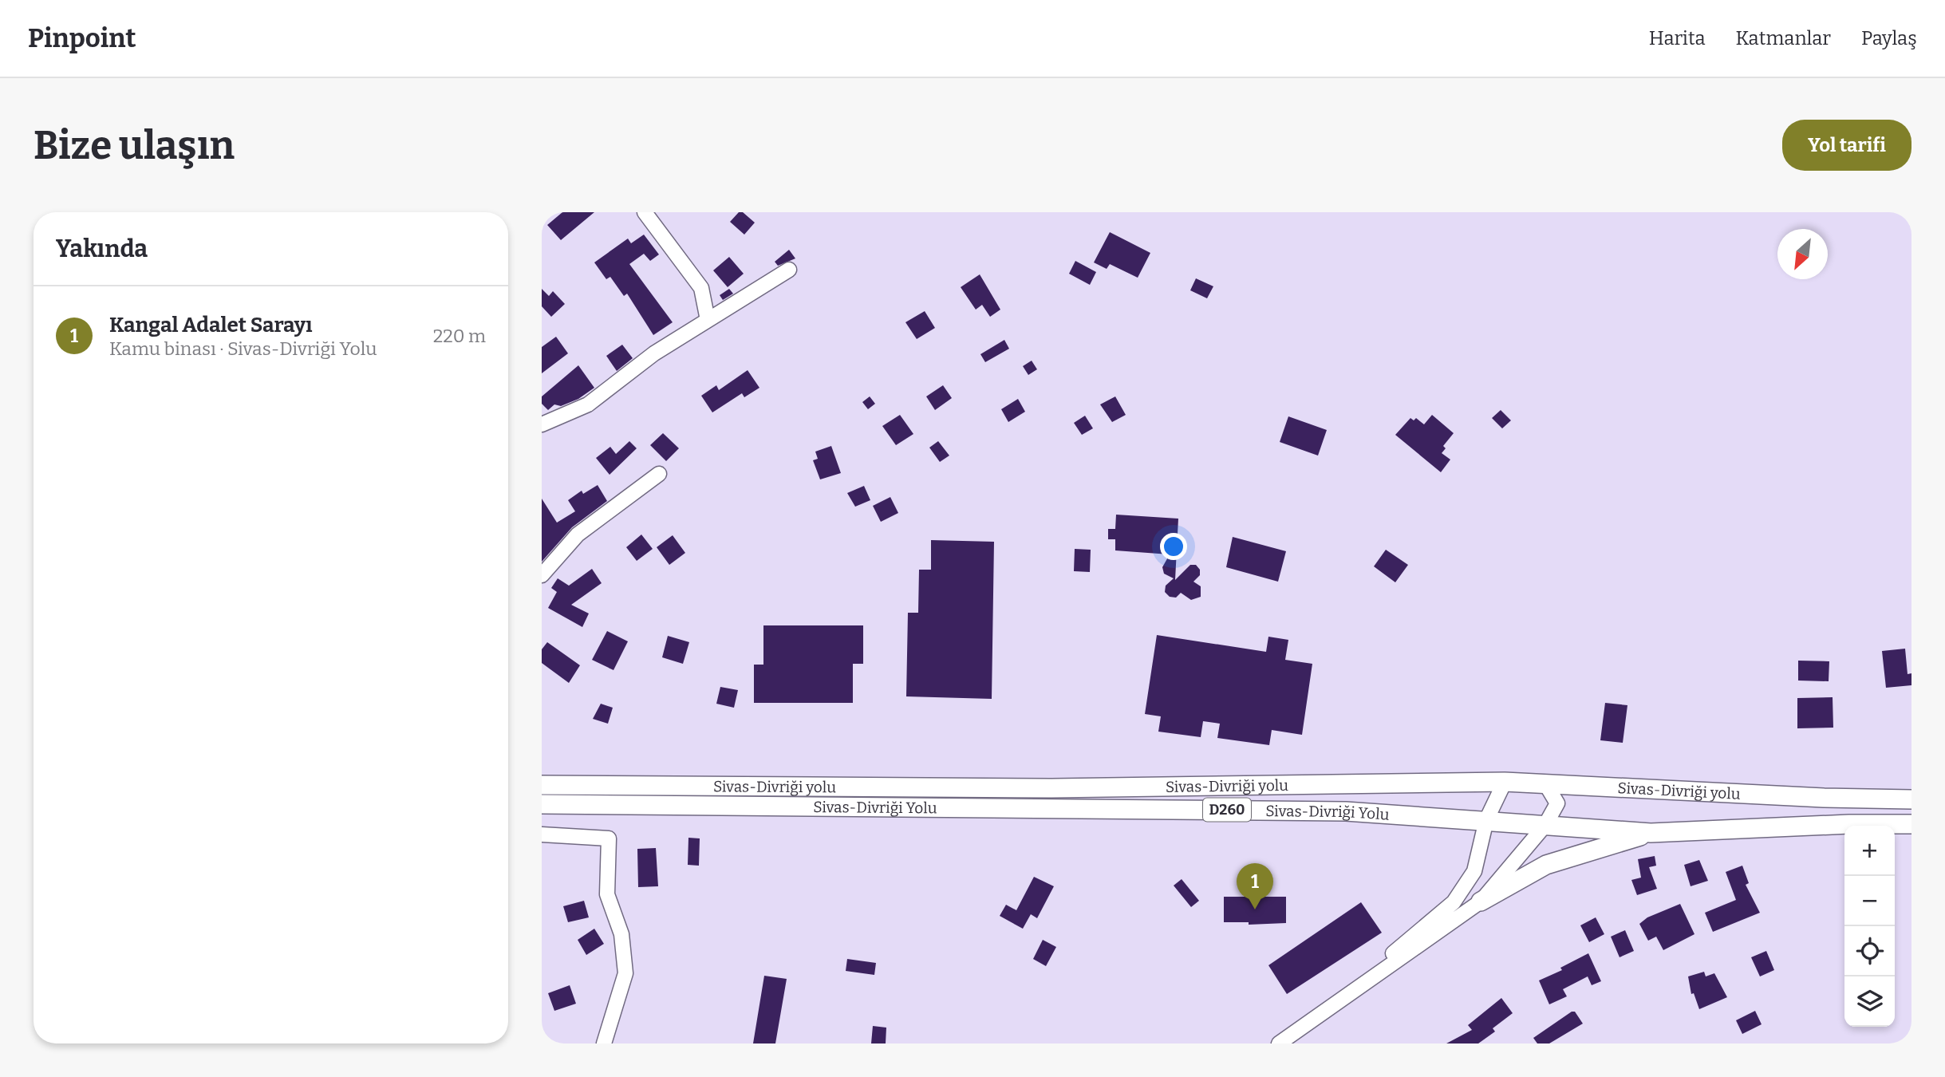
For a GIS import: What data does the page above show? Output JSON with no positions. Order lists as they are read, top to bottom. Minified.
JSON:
{"streets":{"main road":["Sivas-Divriği yolu","Sivas-Divriği Yolu","D260"]},"north":"bottom left","page":{"header":"Pinpoint","nav":["Harita","Katmanlar","Paylaş"],"buttons":"Yol tarifi","title":"Bize ulaşın","heading":"Yakında","list":[{"mark":"1","name":"Kangal Adalet Sarayı","note":"Kamu binası · Sivas-Divriği Yolu","value":"220 m"}],"map_buttons":["+","−"],"pins":"1"}}
